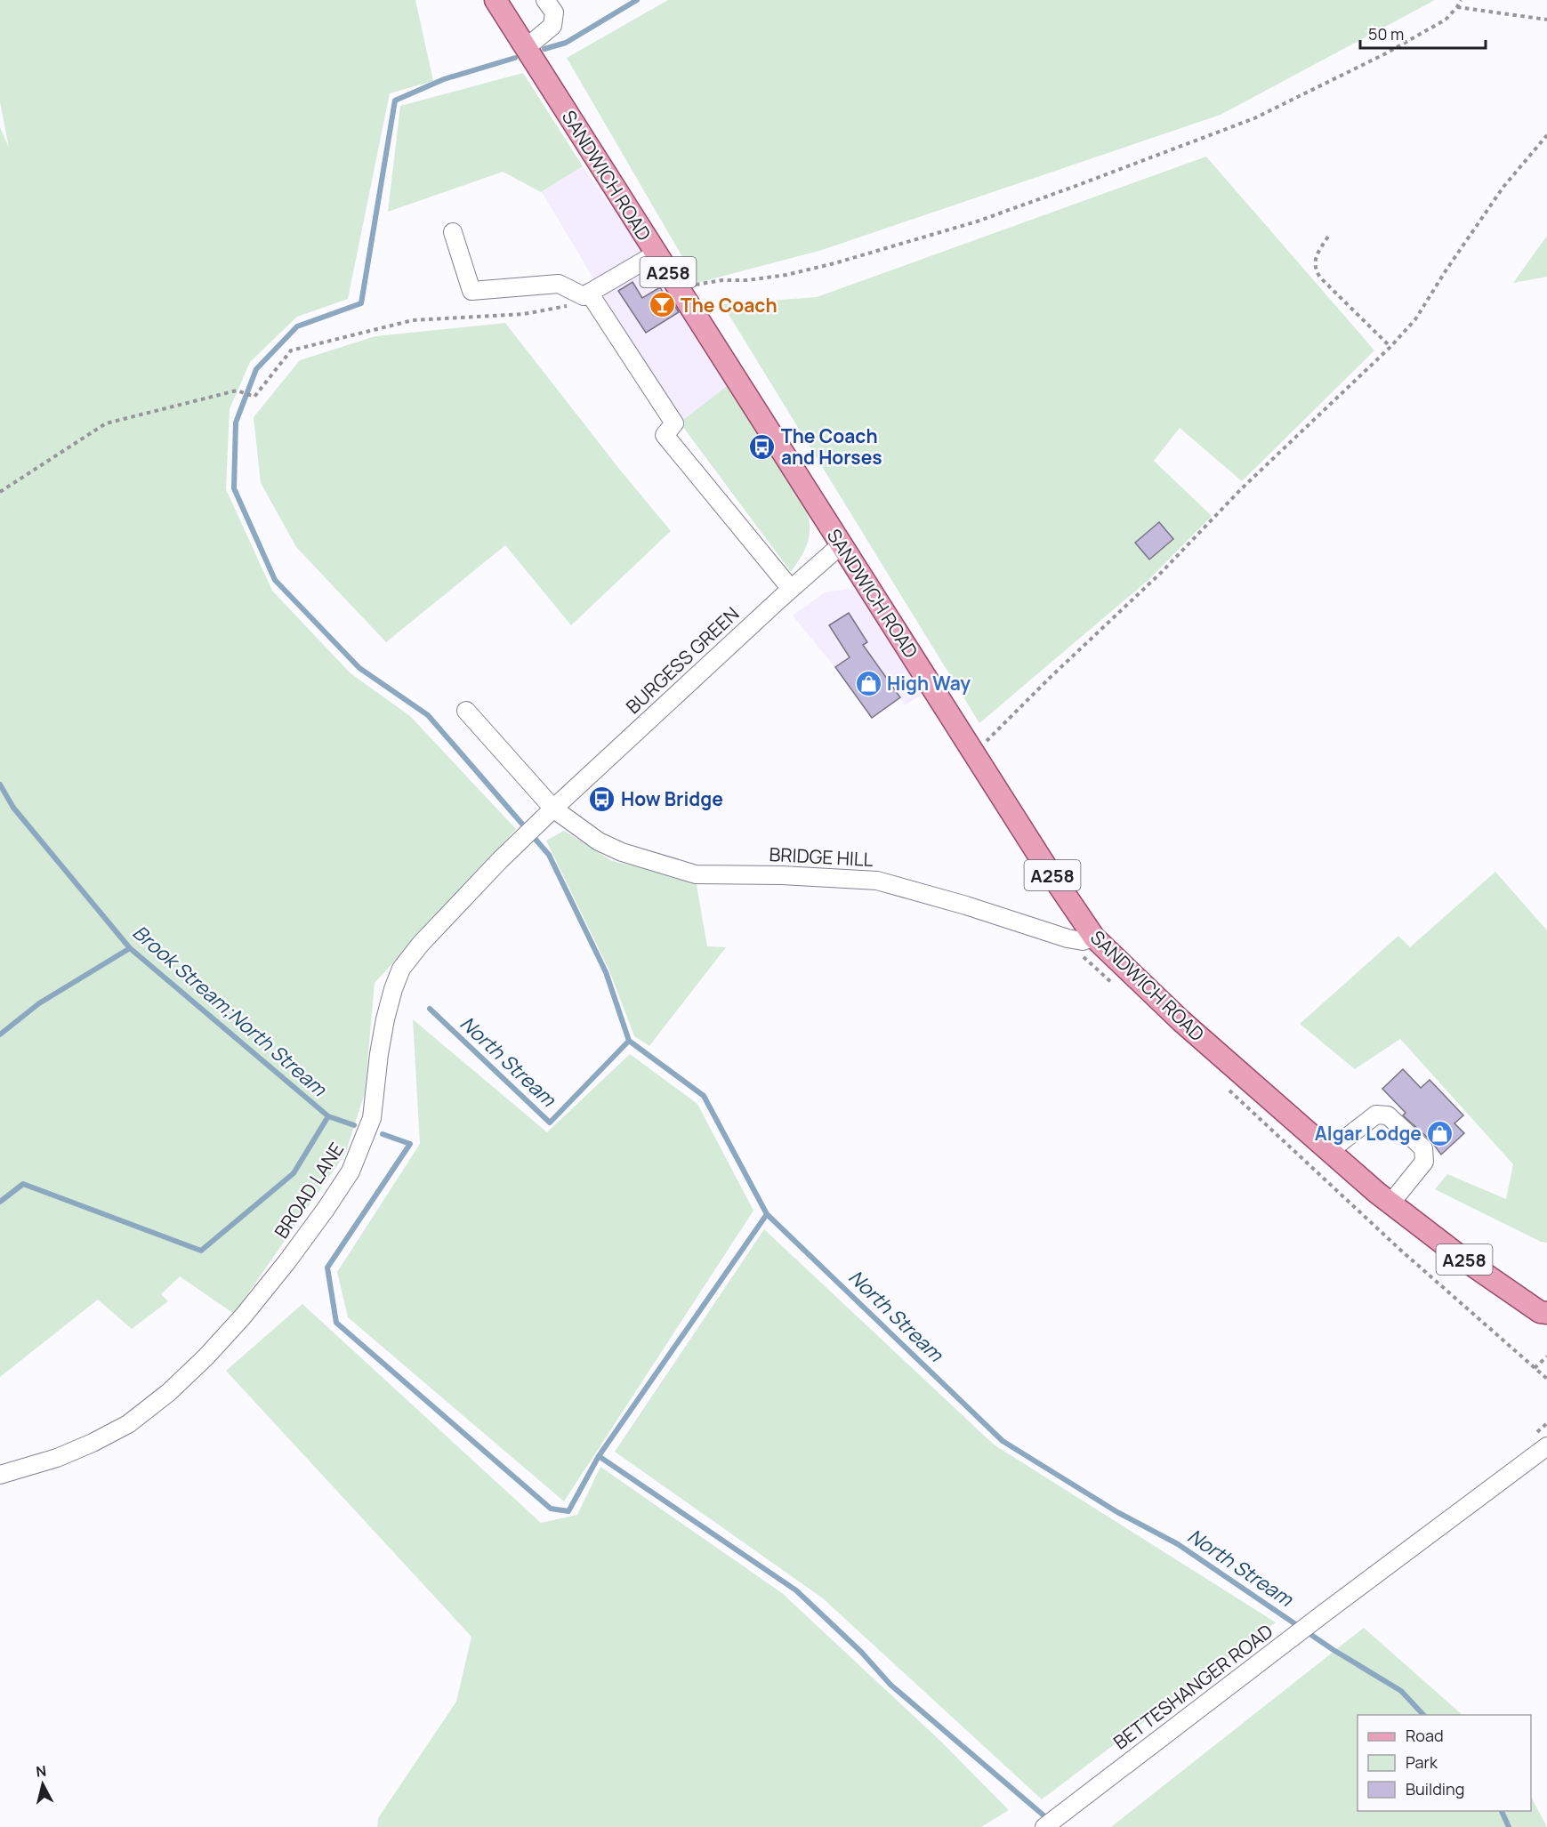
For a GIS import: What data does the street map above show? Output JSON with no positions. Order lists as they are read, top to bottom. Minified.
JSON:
{"streets":{"main road":["SANDWICH ROAD","A258"],"street":["BURGESS GREEN","BRIDGE HILL","BROAD LANE","BETTESHANGER ROAD"]},"crossings":[["SANDWICH ROAD","BURGESS GREEN"],["SANDWICH ROAD","BRIDGE HILL"],["BURGESS GREEN","BRIDGE HILL"],["BURGESS GREEN","BROAD LANE"],["BRIDGE HILL","BROAD LANE"]],"water":["Brook Stream;North Stream","North Stream"],"places":{"bar":["The Coach"],"bus stop":["The Coach and Horses","How Bridge"],"shop":["High Way","Algar Lodge"]},"legend":["Road","Park","Building"],"scale_bar":"50 m","north":"top"}
